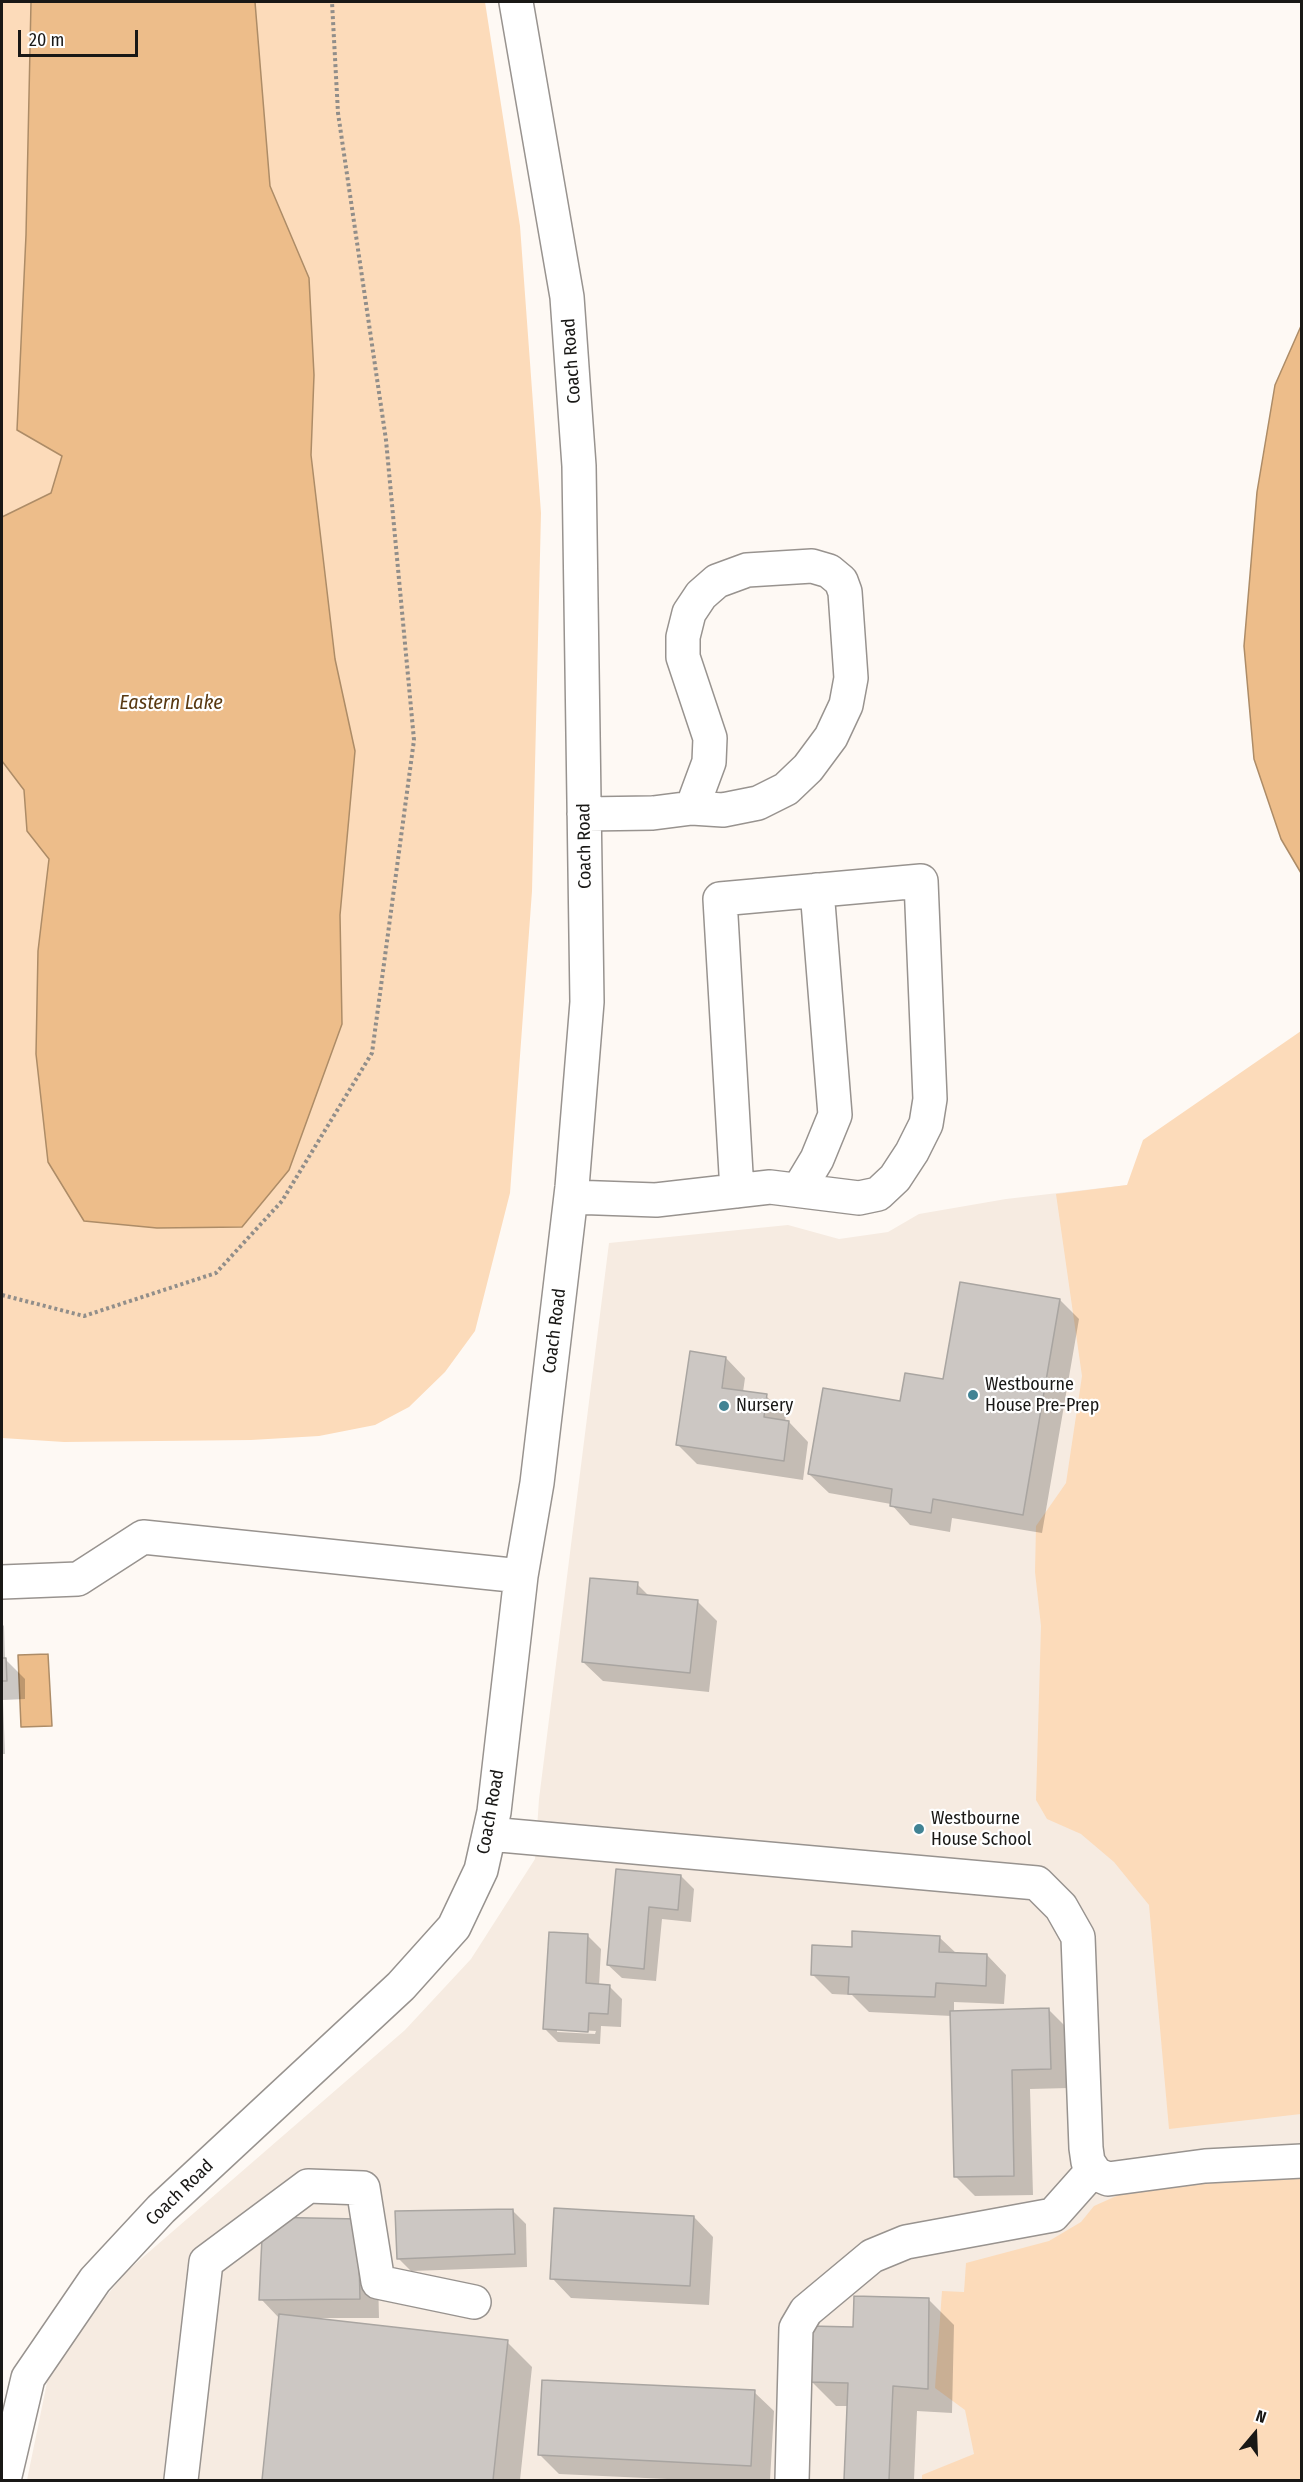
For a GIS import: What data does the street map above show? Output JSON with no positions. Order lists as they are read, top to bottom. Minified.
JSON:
{"streets":{"street":["Coach Road"]},"water":["Eastern Lake"],"places":["Westbourne House Pre-Prep","Nursery","Westbourne House School"],"scale_bar":"20 m","north":"top"}
